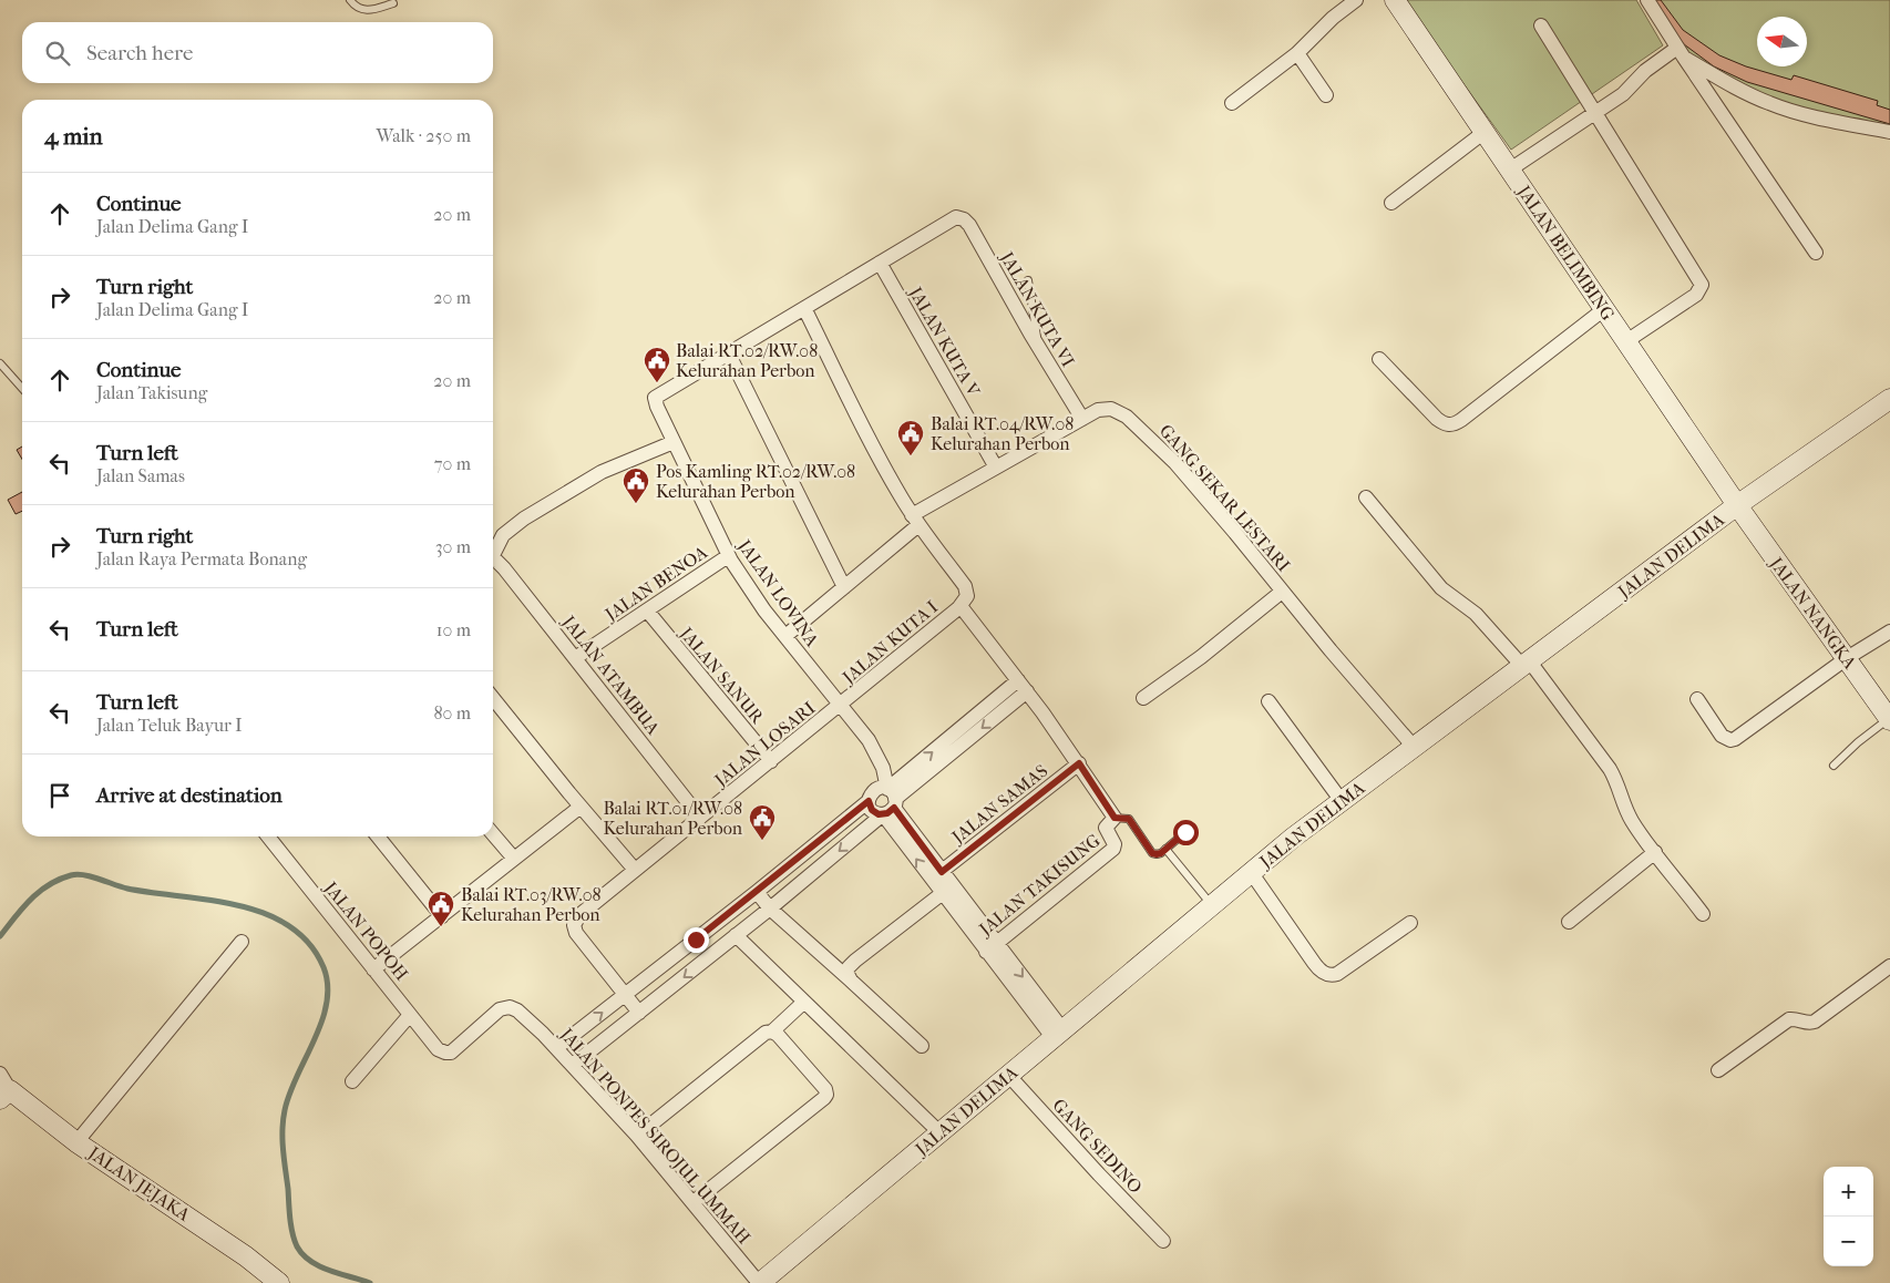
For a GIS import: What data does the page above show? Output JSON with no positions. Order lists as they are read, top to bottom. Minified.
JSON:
{"streets":{"street":["JALAN BELIMBING","JALAN KUTA VI","JALAN KUTA V","GANG SEKAR LESTARI","JALAN DELIMA","JALAN BENOA","JALAN LOVINA","JALAN NANGKA","JALAN KUTA I","JALAN ATAMBUA","JALAN SANUR","JALAN LOSARI","JALAN SAMAS","JALAN TAKISUNG","JALAN POPOH","JALAN PONPES SIROJUL UMMAH","GANG SEDINO","JALAN JEJAKA"]},"crossings":[["JALAN BELIMBING","JALAN DELIMA"],["JALAN BELIMBING","JALAN NANGKA"],["JALAN KUTA VI","JALAN KUTA V"],["JALAN KUTA VI","GANG SEKAR LESTARI"],["GANG SEKAR LESTARI","JALAN DELIMA"],["JALAN DELIMA","JALAN NANGKA"],["JALAN DELIMA","JALAN PONPES SIROJUL UMMAH"],["JALAN DELIMA","GANG SEDINO"],["JALAN BENOA","JALAN LOVINA"],["JALAN BENOA","JALAN ATAMBUA"],["JALAN BENOA","JALAN SANUR"],["JALAN LOVINA","JALAN KUTA I"],["JALAN LOVINA","JALAN LOSARI"],["JALAN KUTA I","JALAN LOSARI"],["JALAN KUTA I","JALAN TAKISUNG"],["JALAN ATAMBUA","JALAN LOSARI"],["JALAN SANUR","JALAN LOSARI"],["JALAN SAMAS","JALAN TAKISUNG"],["JALAN POPOH","JALAN PONPES SIROJUL UMMAH"]],"places":{"public building":["Balai RT.02/RW.08 Kelurahan Perbon","Balai RT.04/RW.08 Kelurahan Perbon","Pos Kamling RT.02/RW.08 Kelurahan Perbon","Balai RT.01/RW.08 Kelurahan Perbon","Balai RT.03/RW.08 Kelurahan Perbon"]},"north":"left","page":{"search":"Search here","heading":["4 min","Walk · 250 m"],"list":[["Continue","Jalan Delima Gang I","20 m"],["Turn right","Jalan Delima Gang I","20 m"],["Continue","Jalan Takisung","20 m"],["Turn left","Jalan Samas","70 m"],["Turn right","Jalan Raya Permata Bonang","30 m"],["Turn left","10 m"],["Turn left","Jalan Teluk Bayur I","80 m"],"Arrive at destination"],"map_buttons":["+","−"]}}
